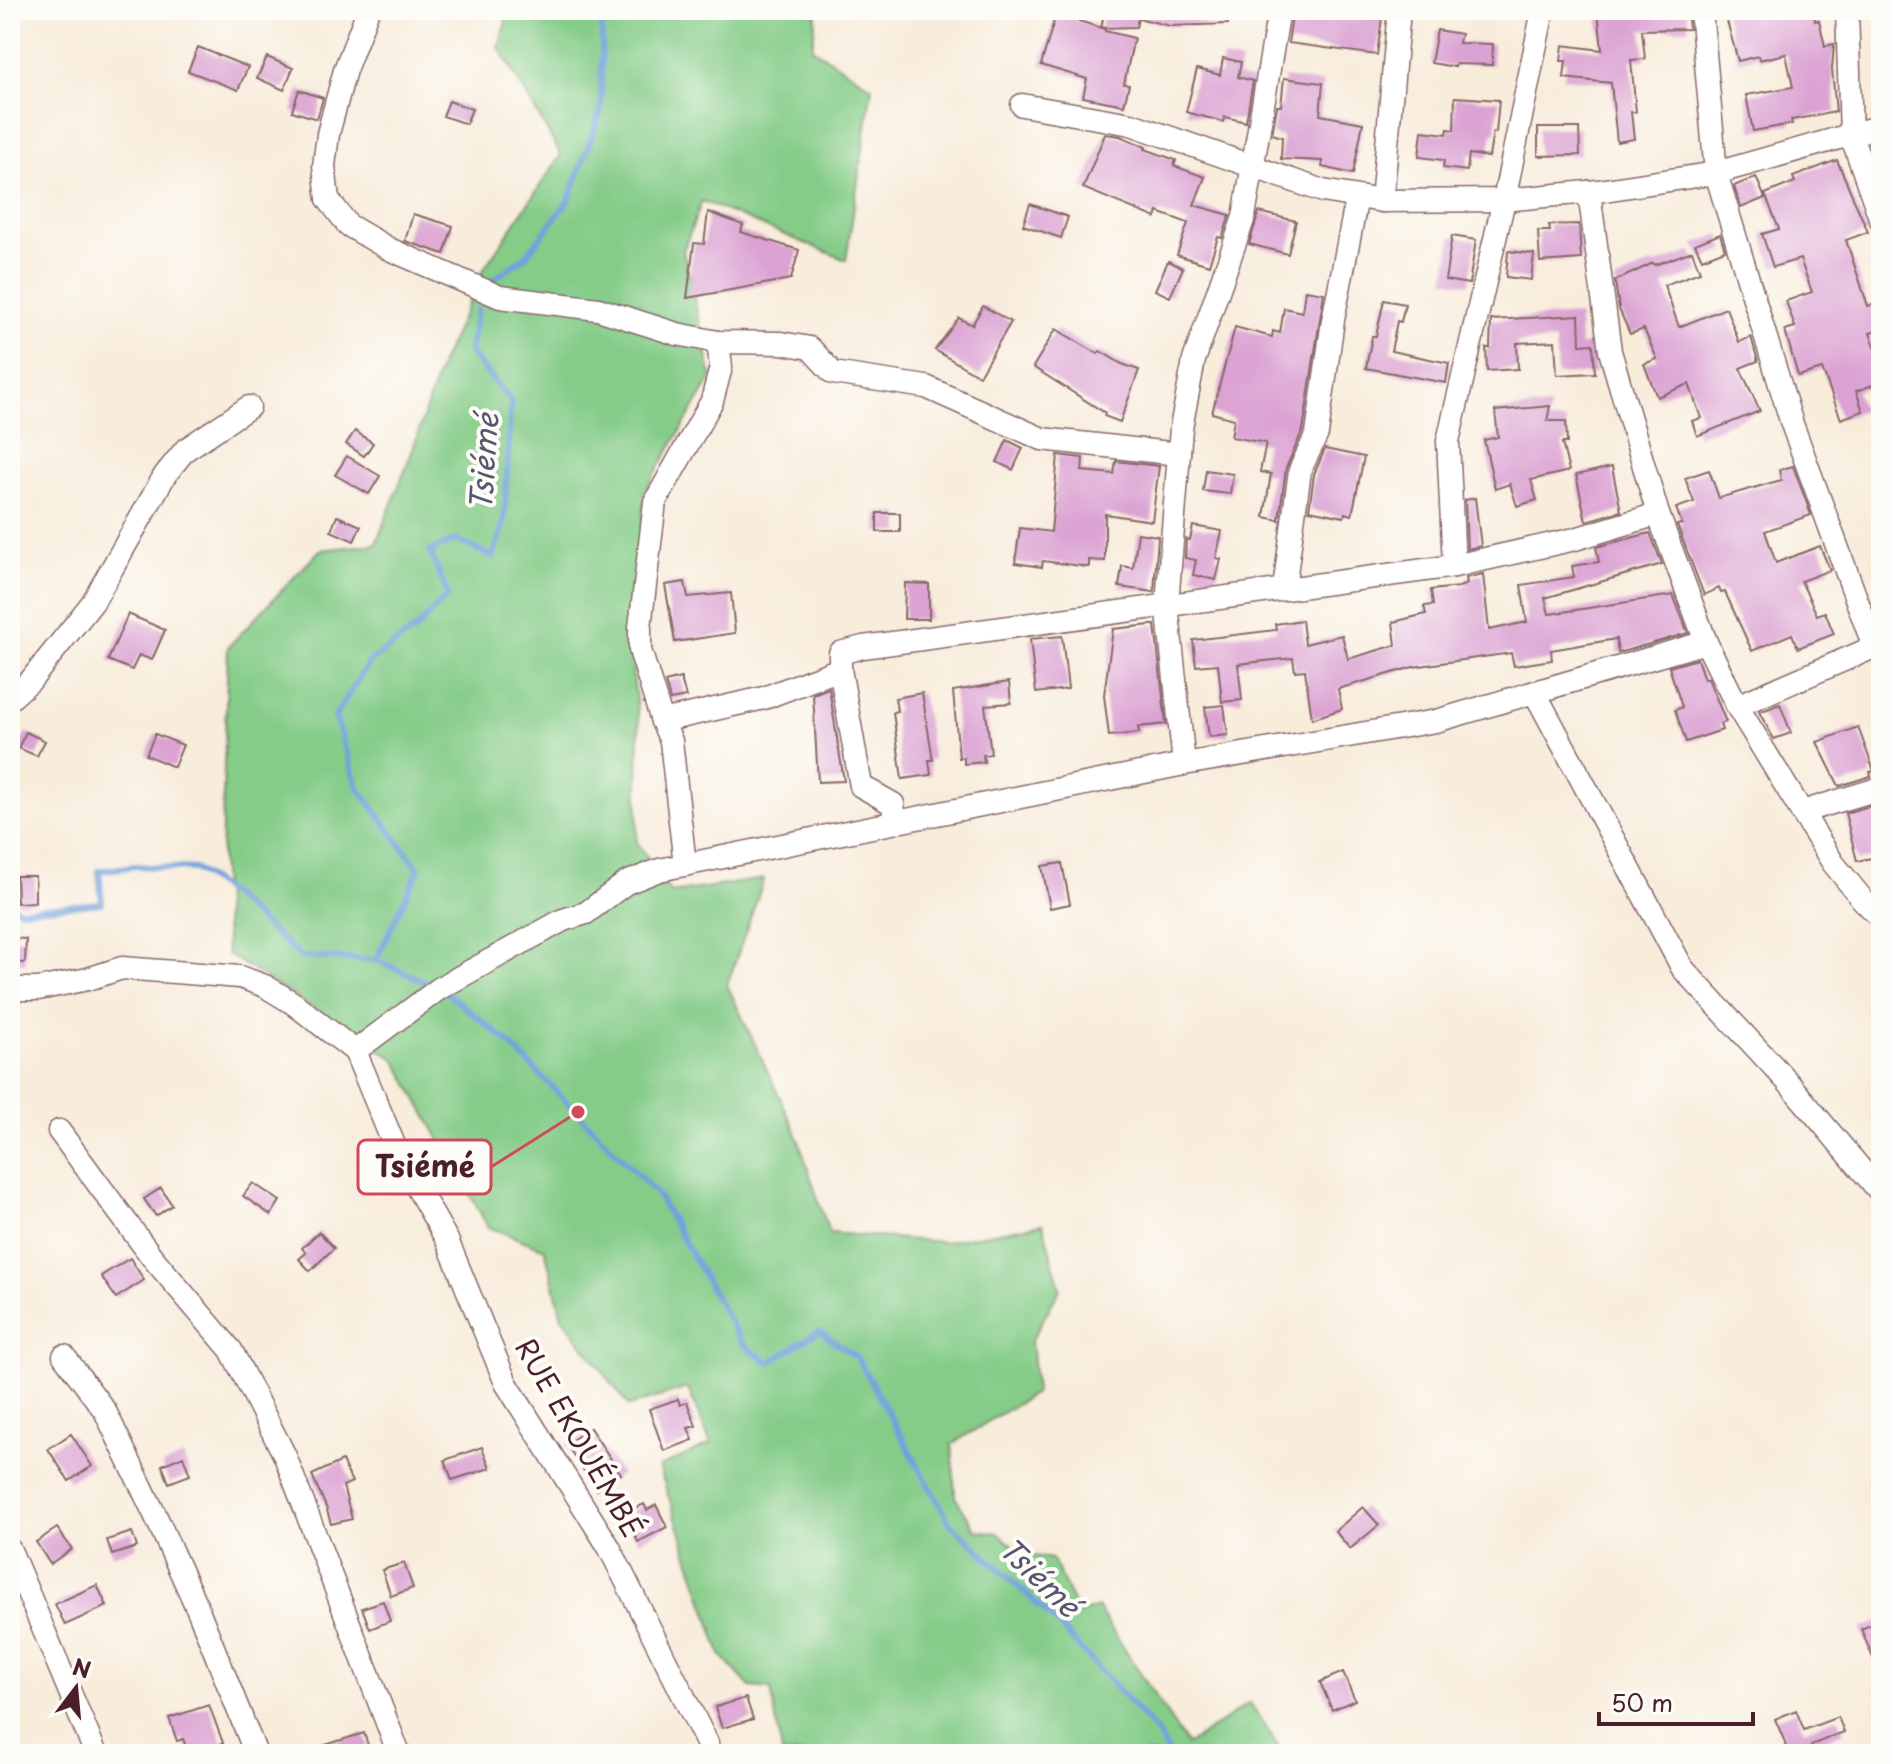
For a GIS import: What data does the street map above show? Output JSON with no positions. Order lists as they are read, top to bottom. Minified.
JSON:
{"streets":{"street":["RUE EKOUÉMBÉ"]},"water":["Tsiémé"],"places":["Tsiémé"],"scale_bar":"50 m","north":"top"}
